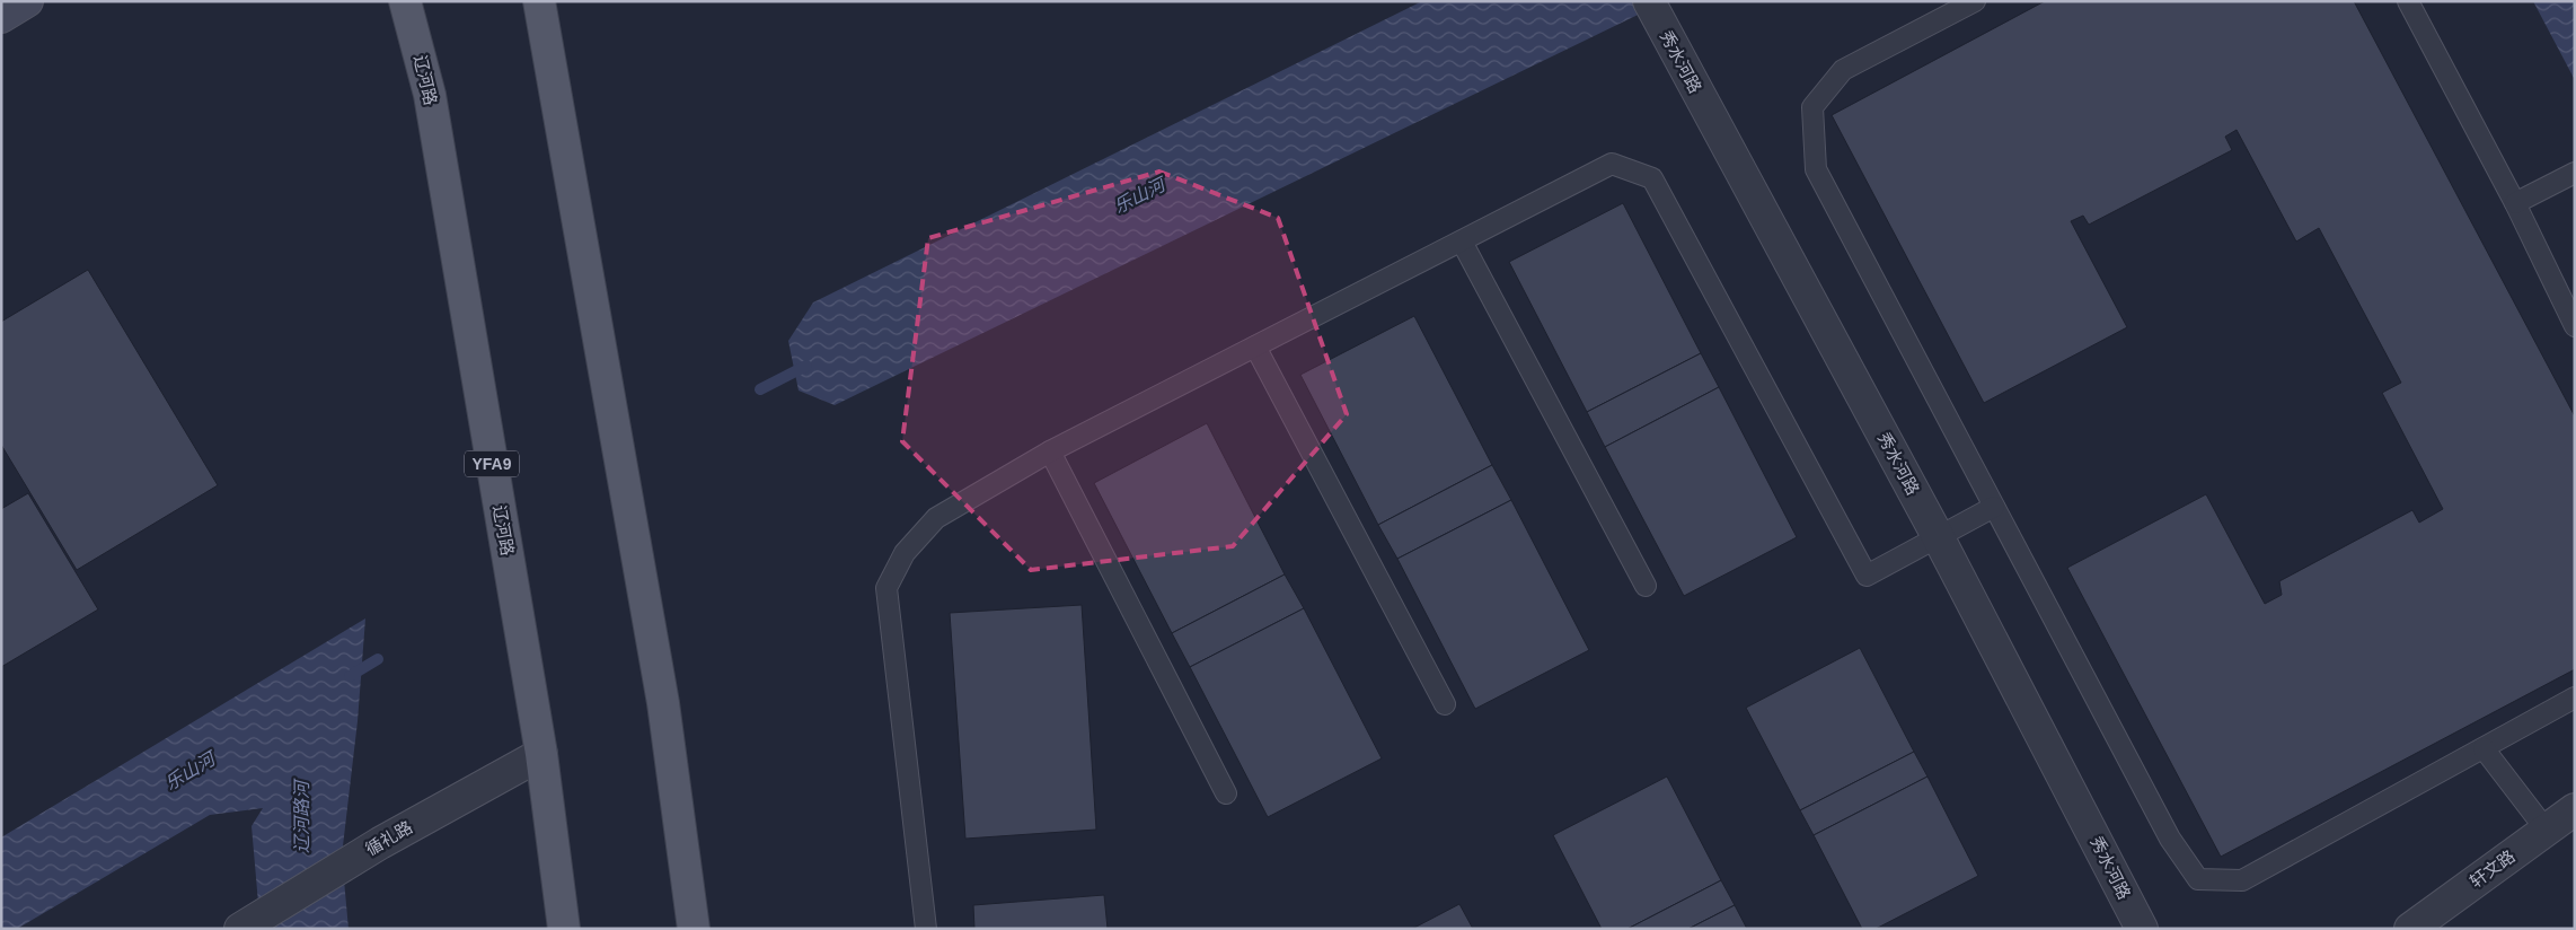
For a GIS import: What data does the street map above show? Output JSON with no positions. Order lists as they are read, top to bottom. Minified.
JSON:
{"streets":{"main road":["辽河路","YFA9"],"street":["秀水河路","循礼路","轩文路"]},"crossings":[["辽河路","循礼路"]],"water":["乐山河","辽河路河"]}
